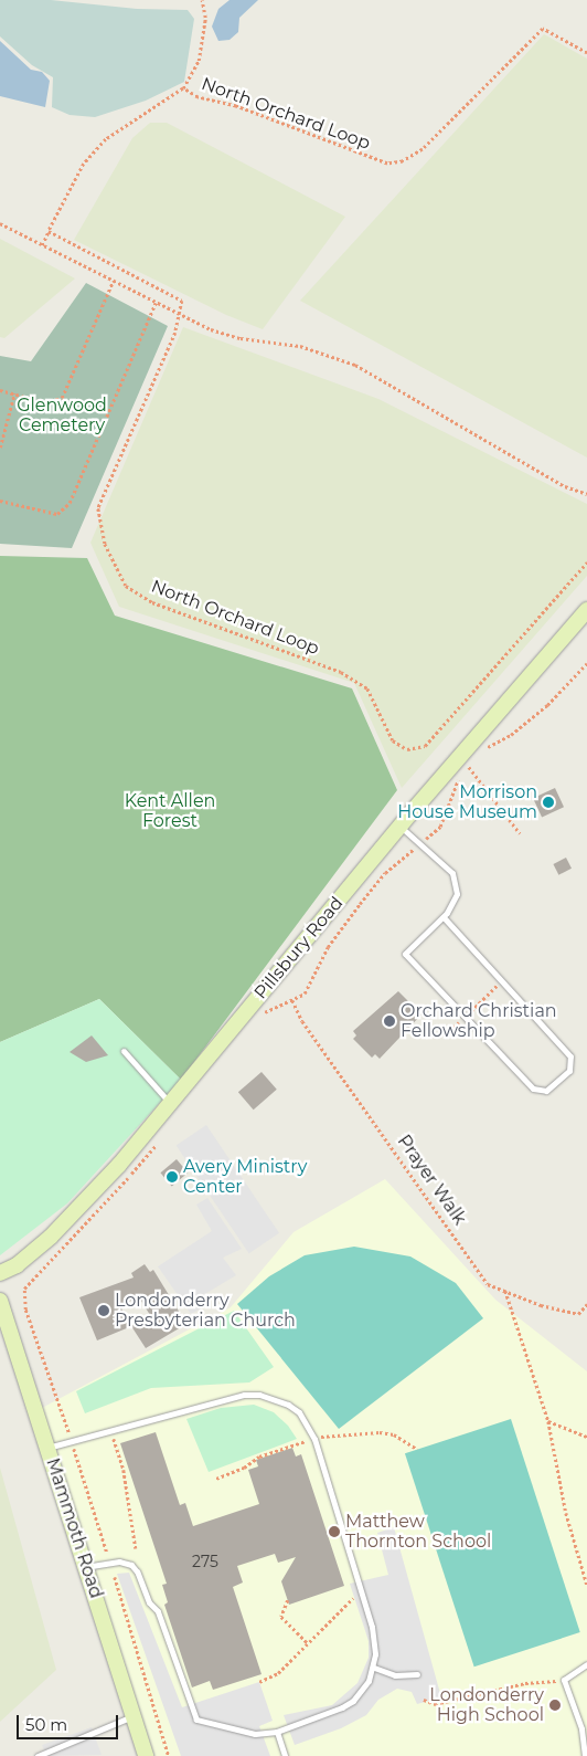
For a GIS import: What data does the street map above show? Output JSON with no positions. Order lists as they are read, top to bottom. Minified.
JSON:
{"streets":{"street":["Pillsbury Road","Mammoth Road"],"path":["North Orchard Loop","Prayer Walk"]},"parks":["Glenwood Cemetery","Kent Allen Forest"],"places":["Morrison House Museum","Orchard Christian Fellowship","Avery Ministry Center","Londonderry Presbyterian Church","Matthew Thornton School","Londonderry High School"],"house_numbers":["275"],"scale_bar":"50 m"}
